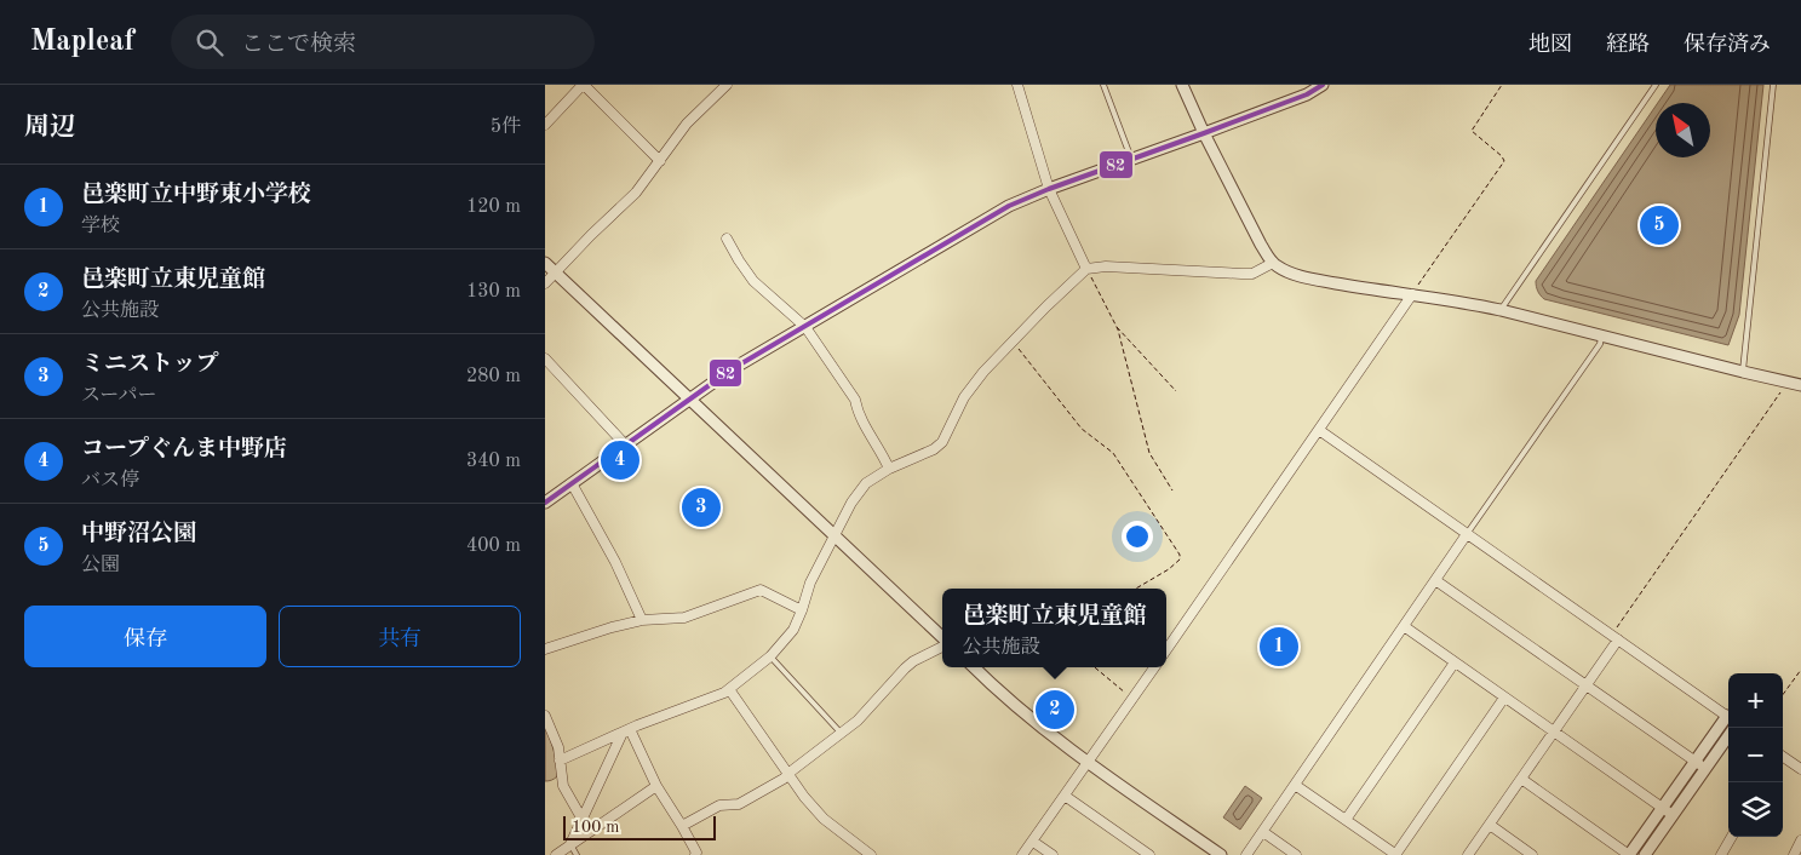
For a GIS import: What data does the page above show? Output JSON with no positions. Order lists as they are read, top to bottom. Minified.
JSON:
{"lines":["transit line 82"],"scale_bar":"100 m","north":"top left","page":{"header":"Mapleaf","search":"ここで検索","nav":["地図","経路","保存済み"],"heading":["周辺","5件"],"list":[{"mark":"1","name":"邑楽町立中野東小学校","note":"学校","value":"120 m"},{"mark":"2","name":"邑楽町立東児童館","note":"公共施設","value":"130 m"},{"mark":"3","name":"ミニストップ","note":"スーパー","value":"280 m"},{"mark":"4","name":"コープぐんま中野店","note":"バス停","value":"340 m"},{"mark":"5","name":"中野沼公園","note":"公園","value":"400 m"}],"pins":["5","4","3","1","2"],"buttons":["保存","共有"],"popup":["邑楽町立東児童館","公共施設"],"map_buttons":["+","−"],"scale":"100 m"}}
